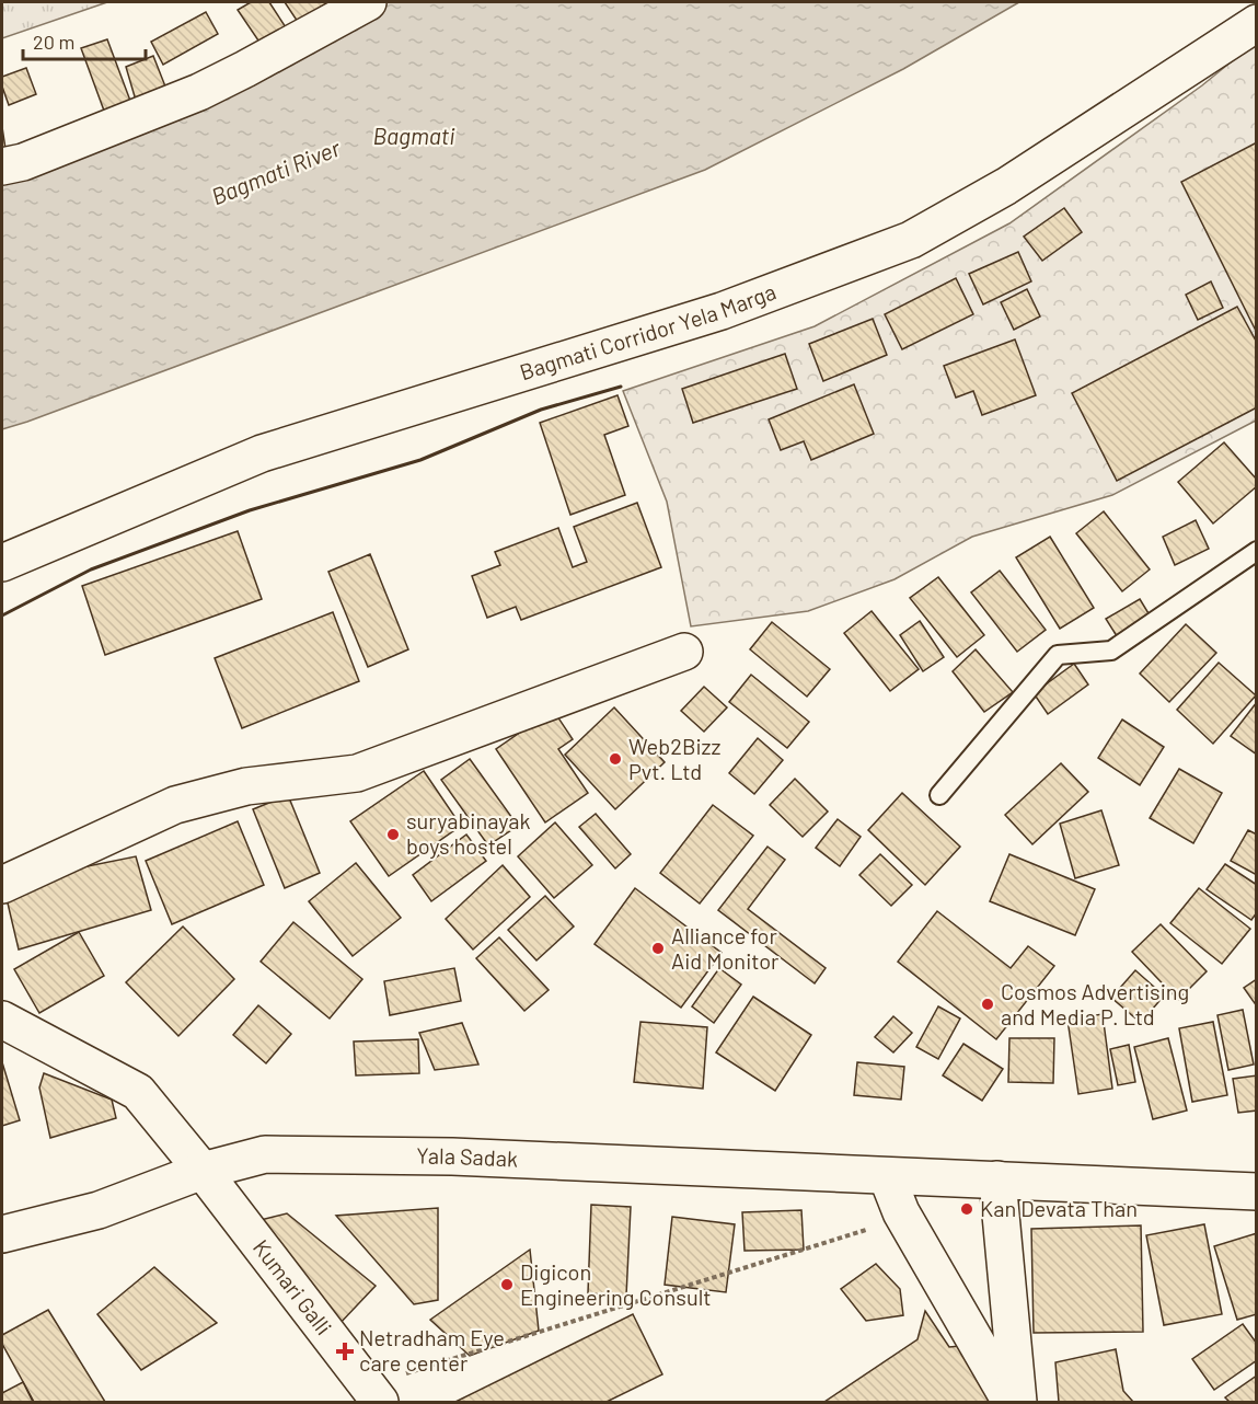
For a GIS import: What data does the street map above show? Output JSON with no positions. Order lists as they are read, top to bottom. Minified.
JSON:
{"streets":{"main road":["Bagmati Corridor Yela Marga","Yala Sadak","Kumari Galli"]},"crossings":[["Yala Sadak","Kumari Galli"]],"water":["Bagmati","Bagmati River"],"places":{"other":["Web2Bizz Pvt. Ltd","suryabinayak boys hostel","Alliance for Aid Monitor","Cosmos Advertising and Media P. Ltd","Kan Devata Than","Digicon Engineering Consult"],"health":["Netradham Eye care center"]},"scale_bar":"20 m"}
